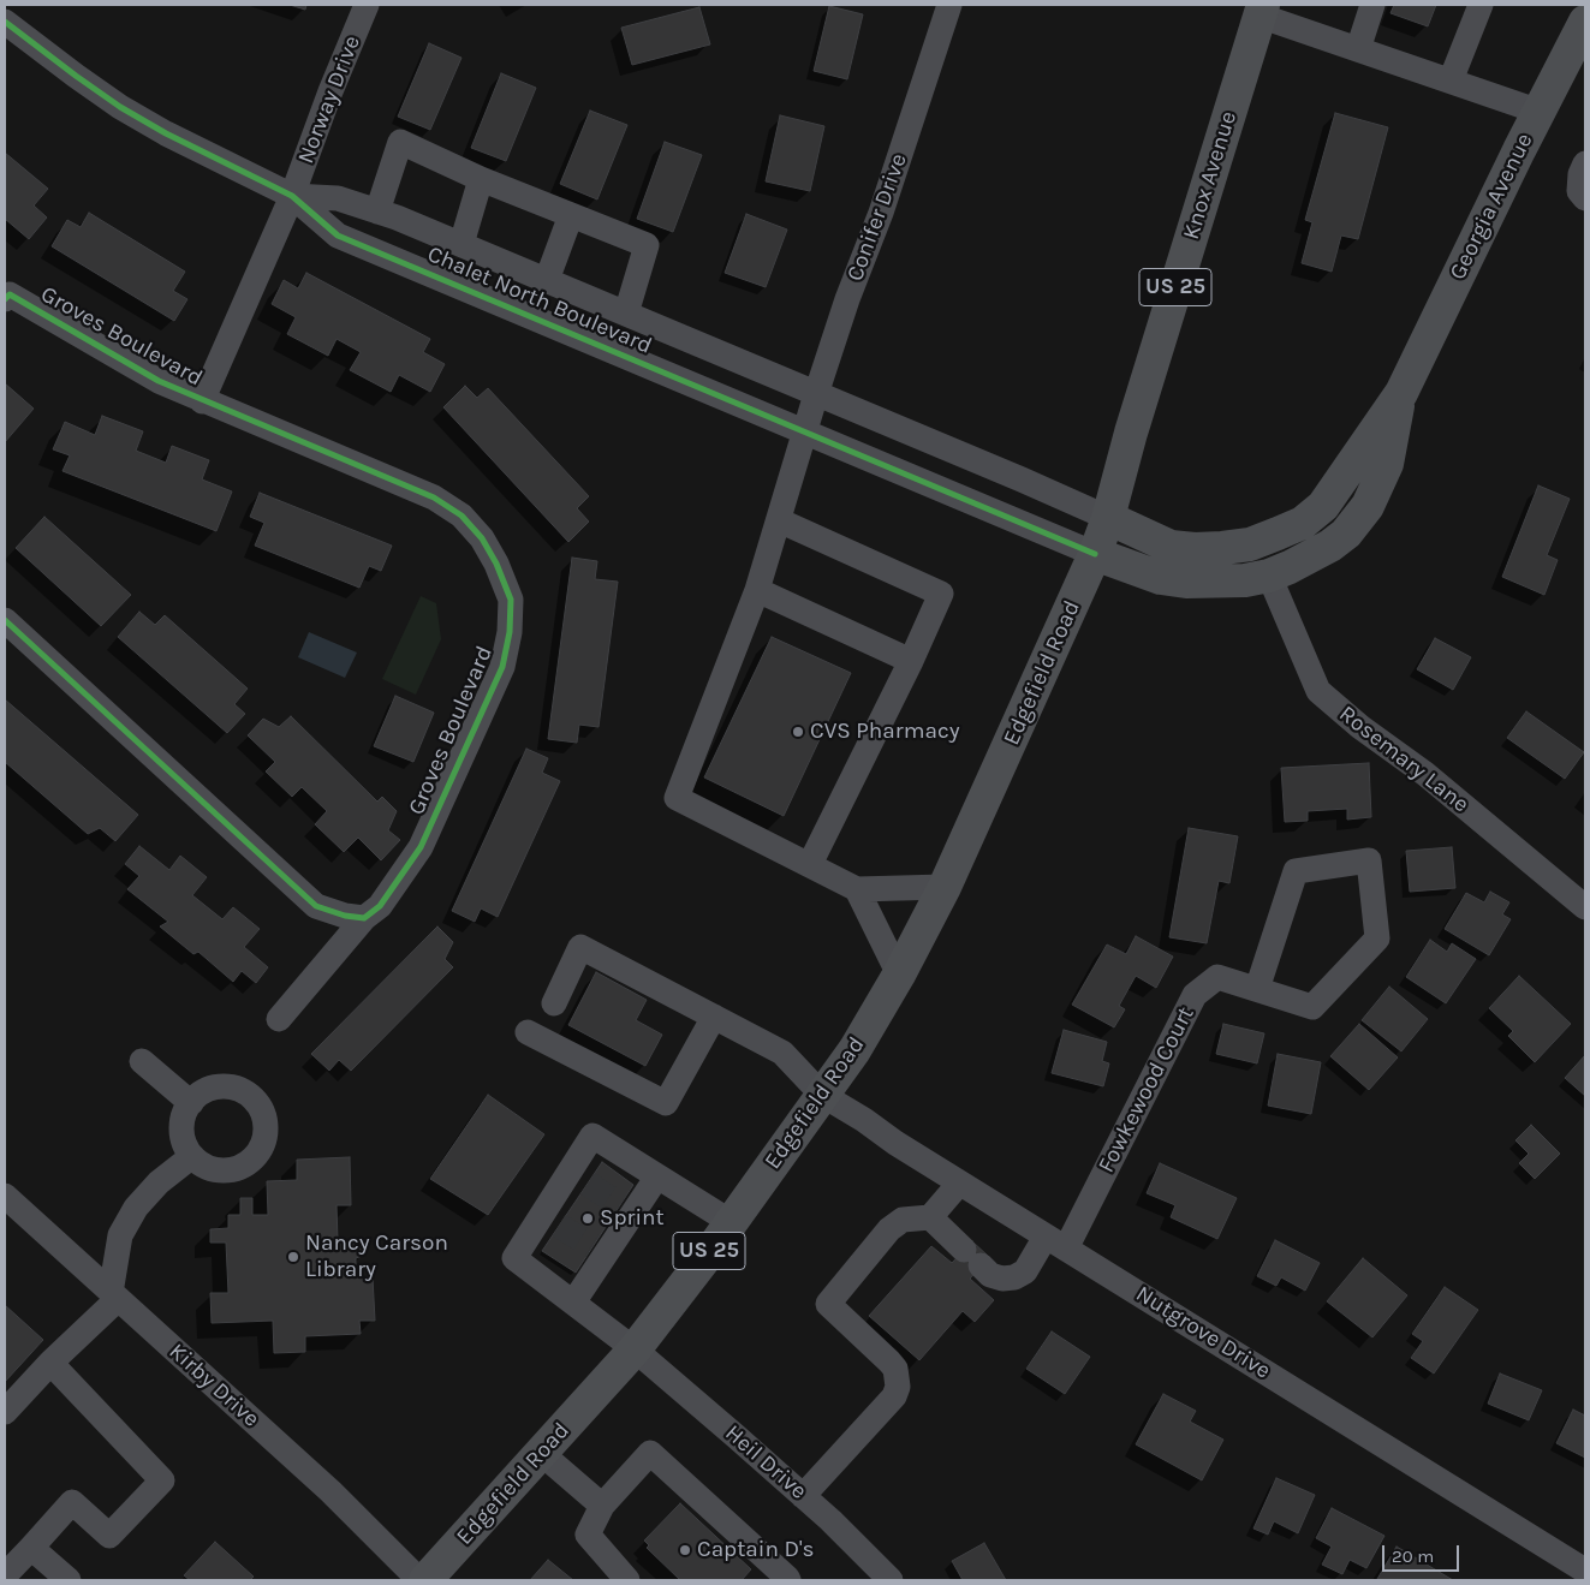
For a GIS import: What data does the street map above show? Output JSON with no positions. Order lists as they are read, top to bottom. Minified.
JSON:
{"streets":{"main road":["Knox Avenue","Georgia Avenue","US 25","Edgefield Road"],"street":["Norway Drive","Conifer Drive","Chalet North Boulevard","Groves Boulevard","Rosemary Lane","Fowkewood Court","Nutgrove Drive","Kirby Drive","Heil Drive"]},"crossings":[["Norway Drive","Chalet North Boulevard"],["Norway Drive","Groves Boulevard"],["Knox Avenue","Georgia Avenue"],["Knox Avenue","Chalet North Boulevard"],["Knox Avenue","Edgefield Road"],["Georgia Avenue","Chalet North Boulevard"],["Georgia Avenue","Edgefield Road"],["Georgia Avenue","Rosemary Lane"],["Conifer Drive","Chalet North Boulevard"],["Chalet North Boulevard","Groves Boulevard"],["Chalet North Boulevard","Edgefield Road"],["Edgefield Road","Nutgrove Drive"],["Edgefield Road","Heil Drive"],["Fowkewood Court","Nutgrove Drive"]],"places":["CVS Pharmacy","Sprint","Nancy Carson Library","Captain D's"],"scale_bar":"20 m"}
